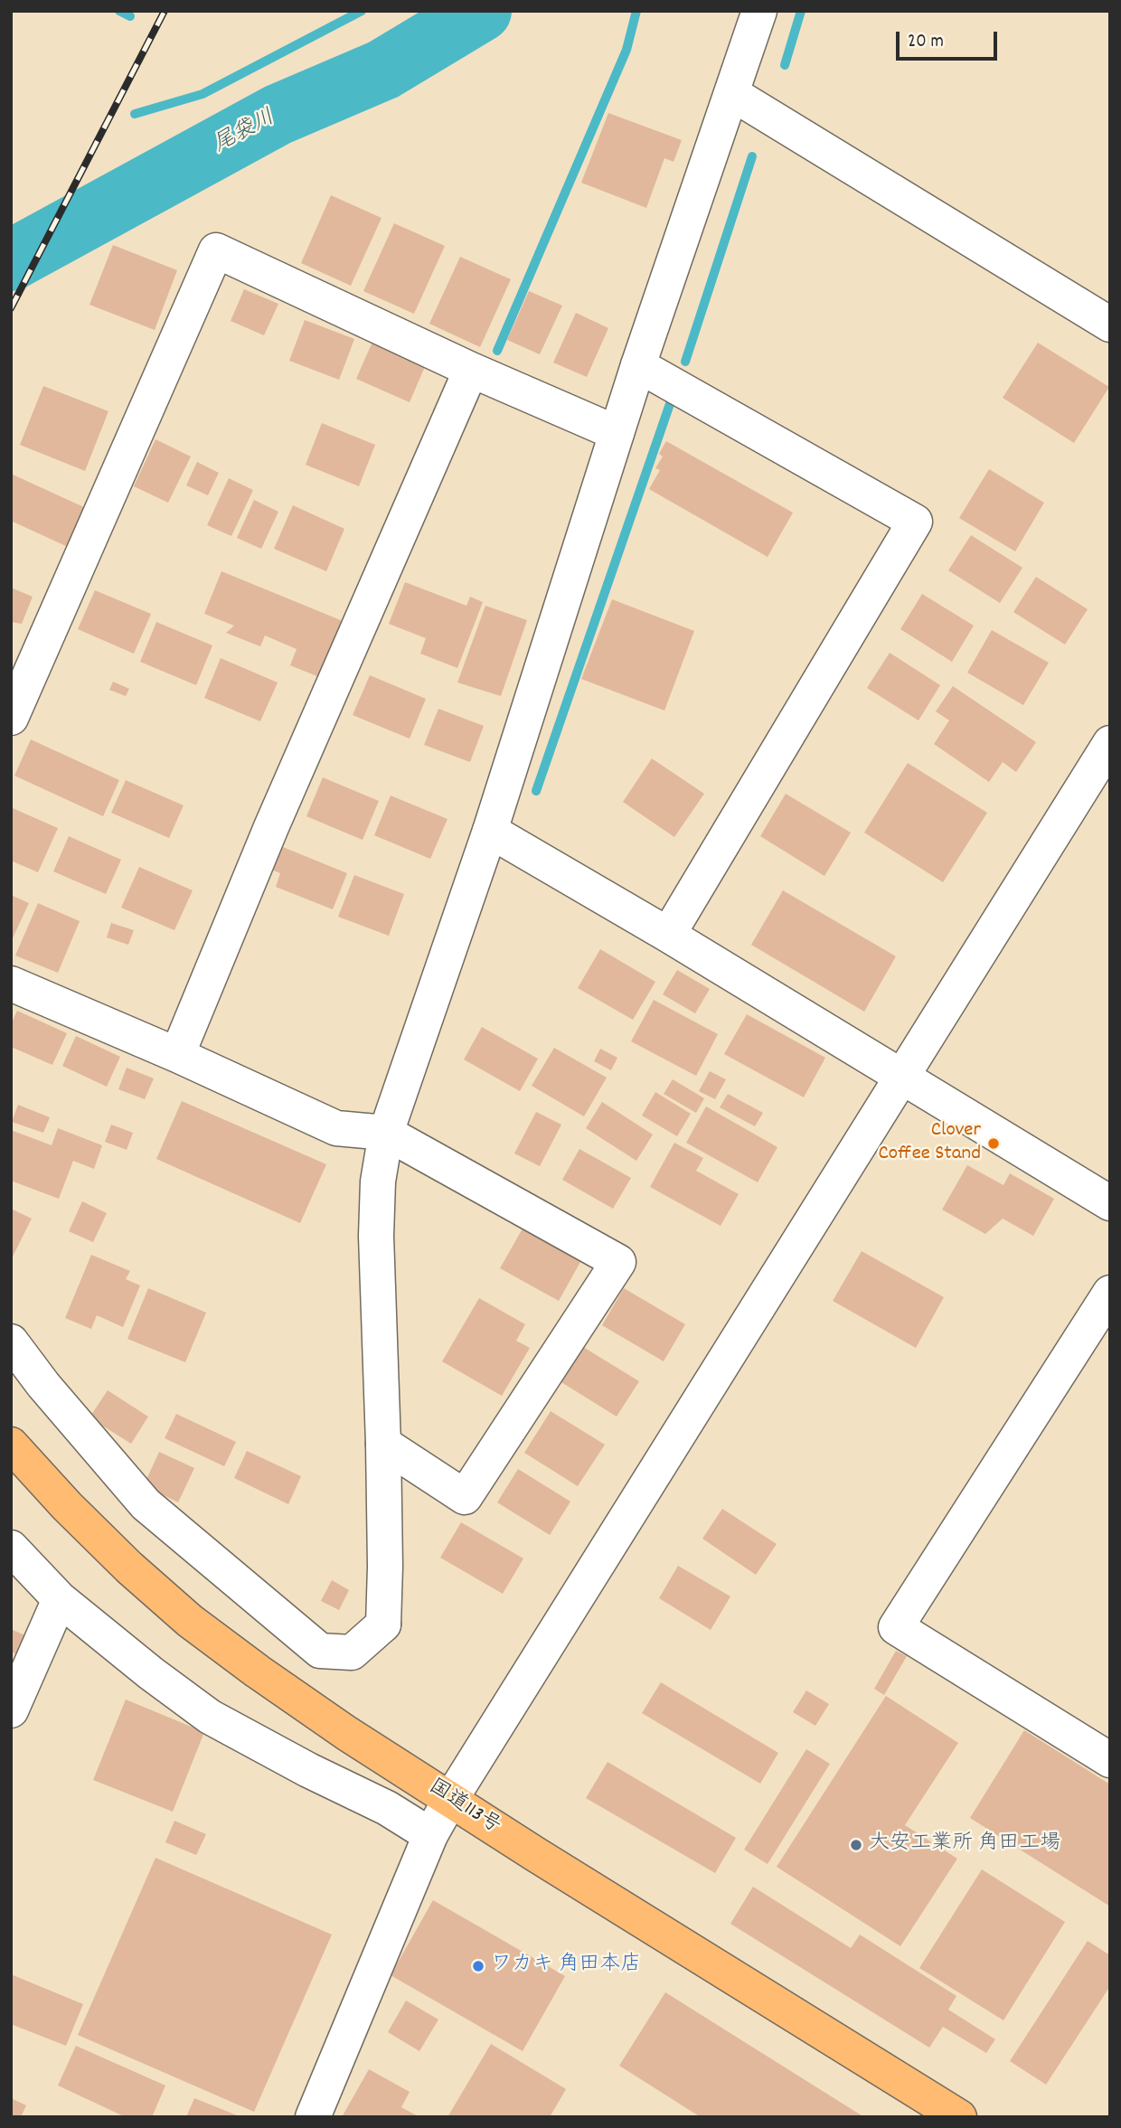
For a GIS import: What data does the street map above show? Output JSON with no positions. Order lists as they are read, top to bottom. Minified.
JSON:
{"streets":{"highway":["国道113号"]},"water":["尾袋川"],"places":["Clover Coffee Stand","大安工業所 角田工場","ワカキ 角田本店"],"scale_bar":"20 m"}
